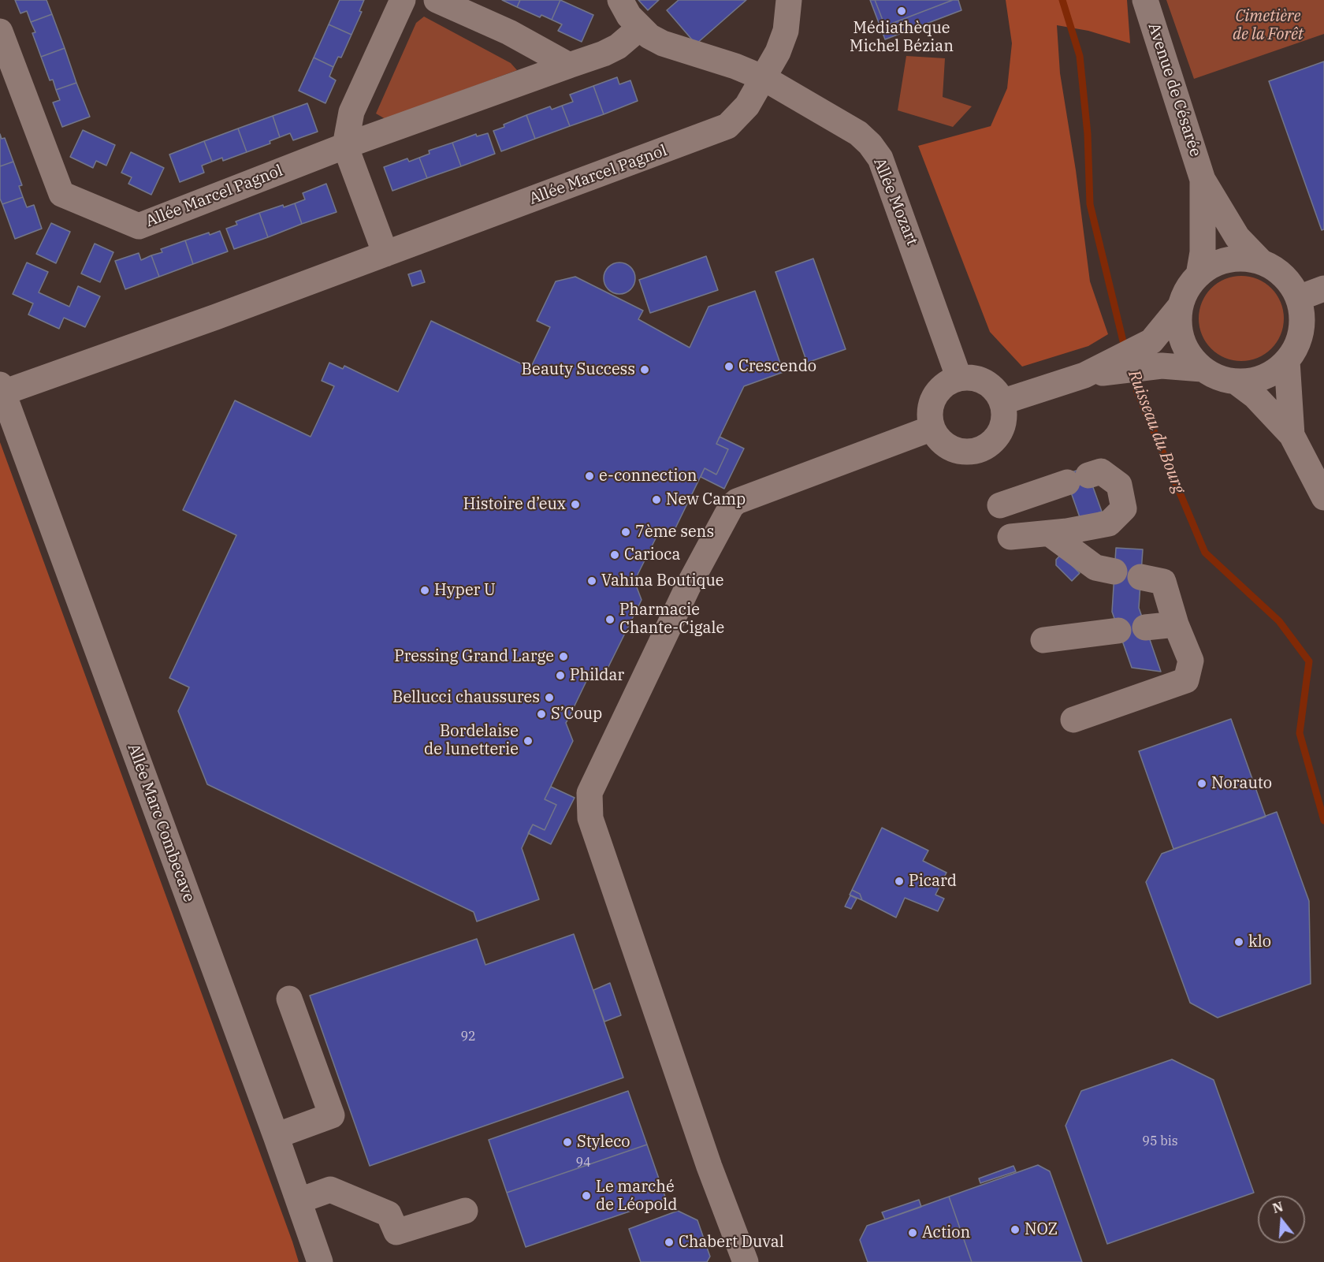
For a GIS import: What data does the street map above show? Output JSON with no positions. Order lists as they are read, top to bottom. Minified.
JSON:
{"streets":{"street":["Avenue de Césarée","Allée Marcel Pagnol","Allée Mozart","Allée Marc Combecave"]},"crossings":[["Allée Marcel Pagnol","Allée Mozart"],["Allée Marcel Pagnol","Allée Marc Combecave"]],"water":["Ruisseau du Bourg"],"parks":["Cimetière de la Forêt"],"places":["Médiathèque Michel Bézian","Crescendo","Beauty Success","e-connection","New Camp","Histoire d’eux","7ème sens","Carioca","Vahina Boutique","Hyper U","Pharmacie Chante-Cigale","Pressing Grand Large","Phildar","Bellucci chaussures","S’Coup","Bordelaise de lunetterie","Norauto","Picard","klo","Styleco","Le marché de Léopold","NOZ","Action","Chabert Duval"],"house_numbers":["92","95 bis","94"],"north":"top"}
